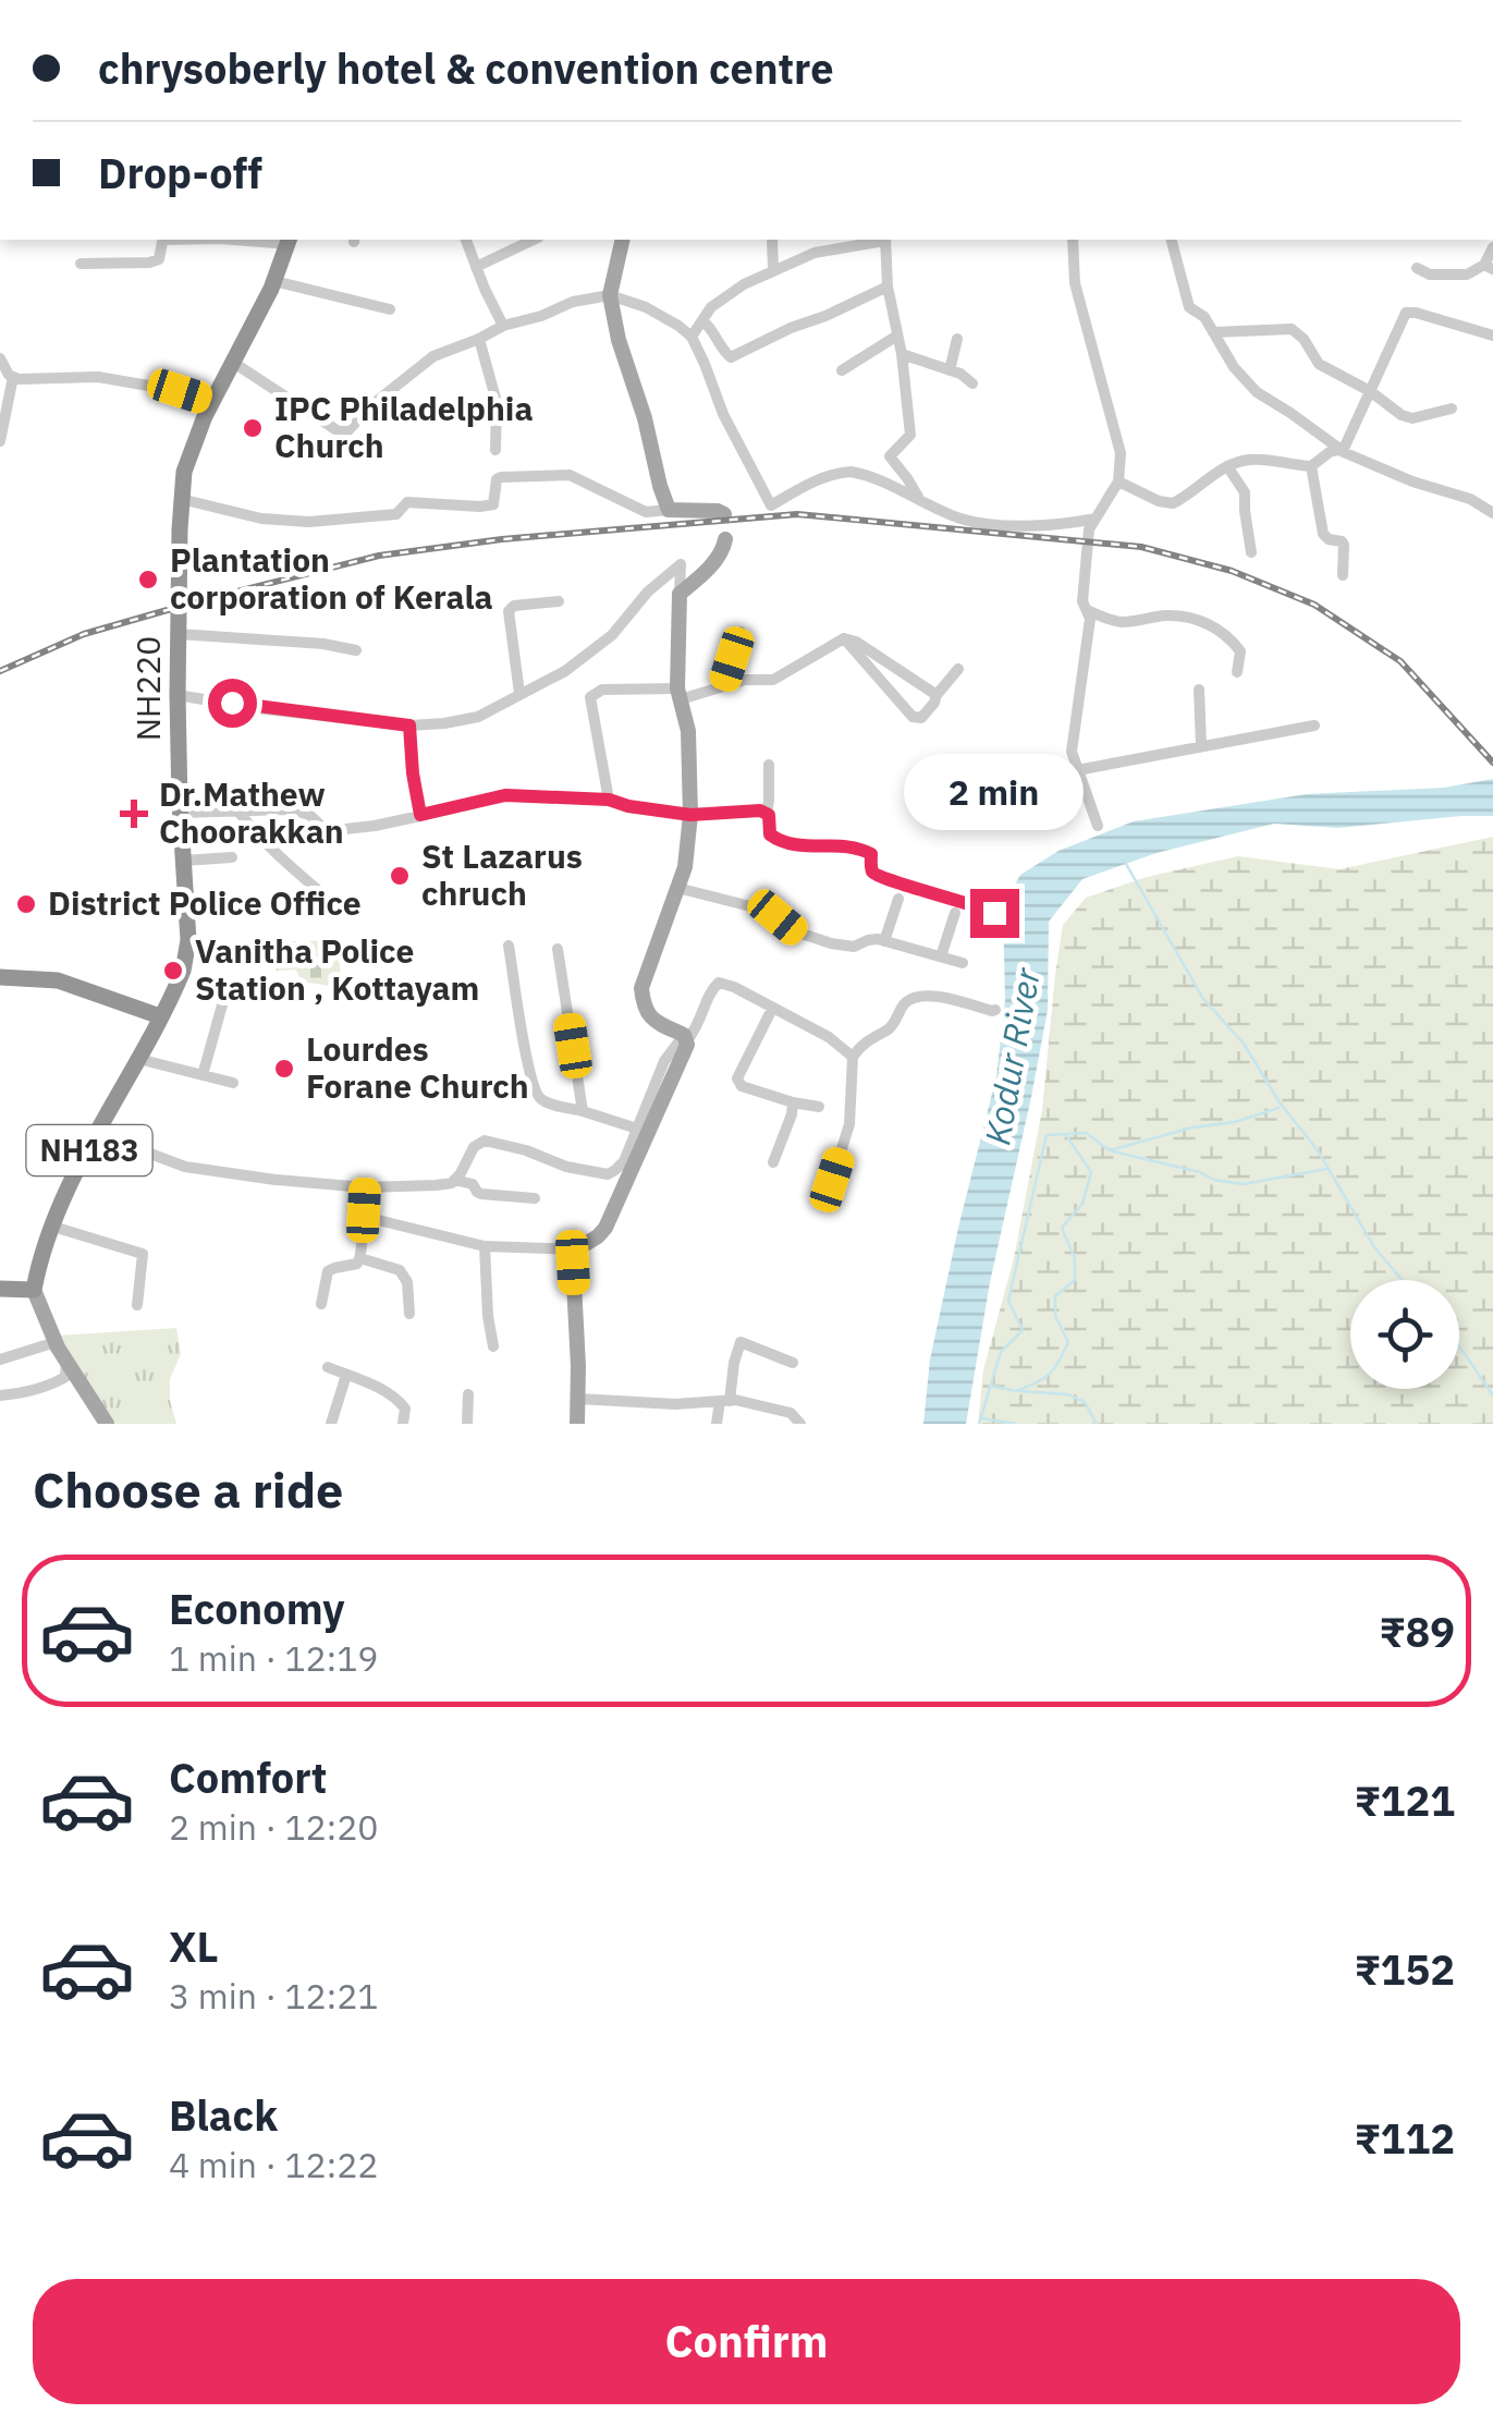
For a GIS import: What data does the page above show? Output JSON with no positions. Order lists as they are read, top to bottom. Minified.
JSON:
{"streets":{"highway":["NH220","NH183"]},"water":["Kodur River"],"places":{"other":["IPC Philadelphia Church","Plantation corporation of Kerala","St Lazarus chruch","District Police Office","Vanitha Police Station , Kottayam","Lourdes Forane Church"],"health":["Dr.Mathew Choorakkan"]},"page":{"banner":["chrysoberly hotel & convention centre","Drop-off"],"bubble":"2 min","heading":"Choose a ride","list":[{"name":"Economy","note":"1 min · 12:19","value":"₹89"},{"name":"Comfort","note":"2 min · 12:20","value":"₹121"},{"name":"XL","note":"3 min · 12:21","value":"₹152"},{"name":"Black","note":"4 min · 12:22","value":"₹112"}],"buttons":"Confirm"}}
